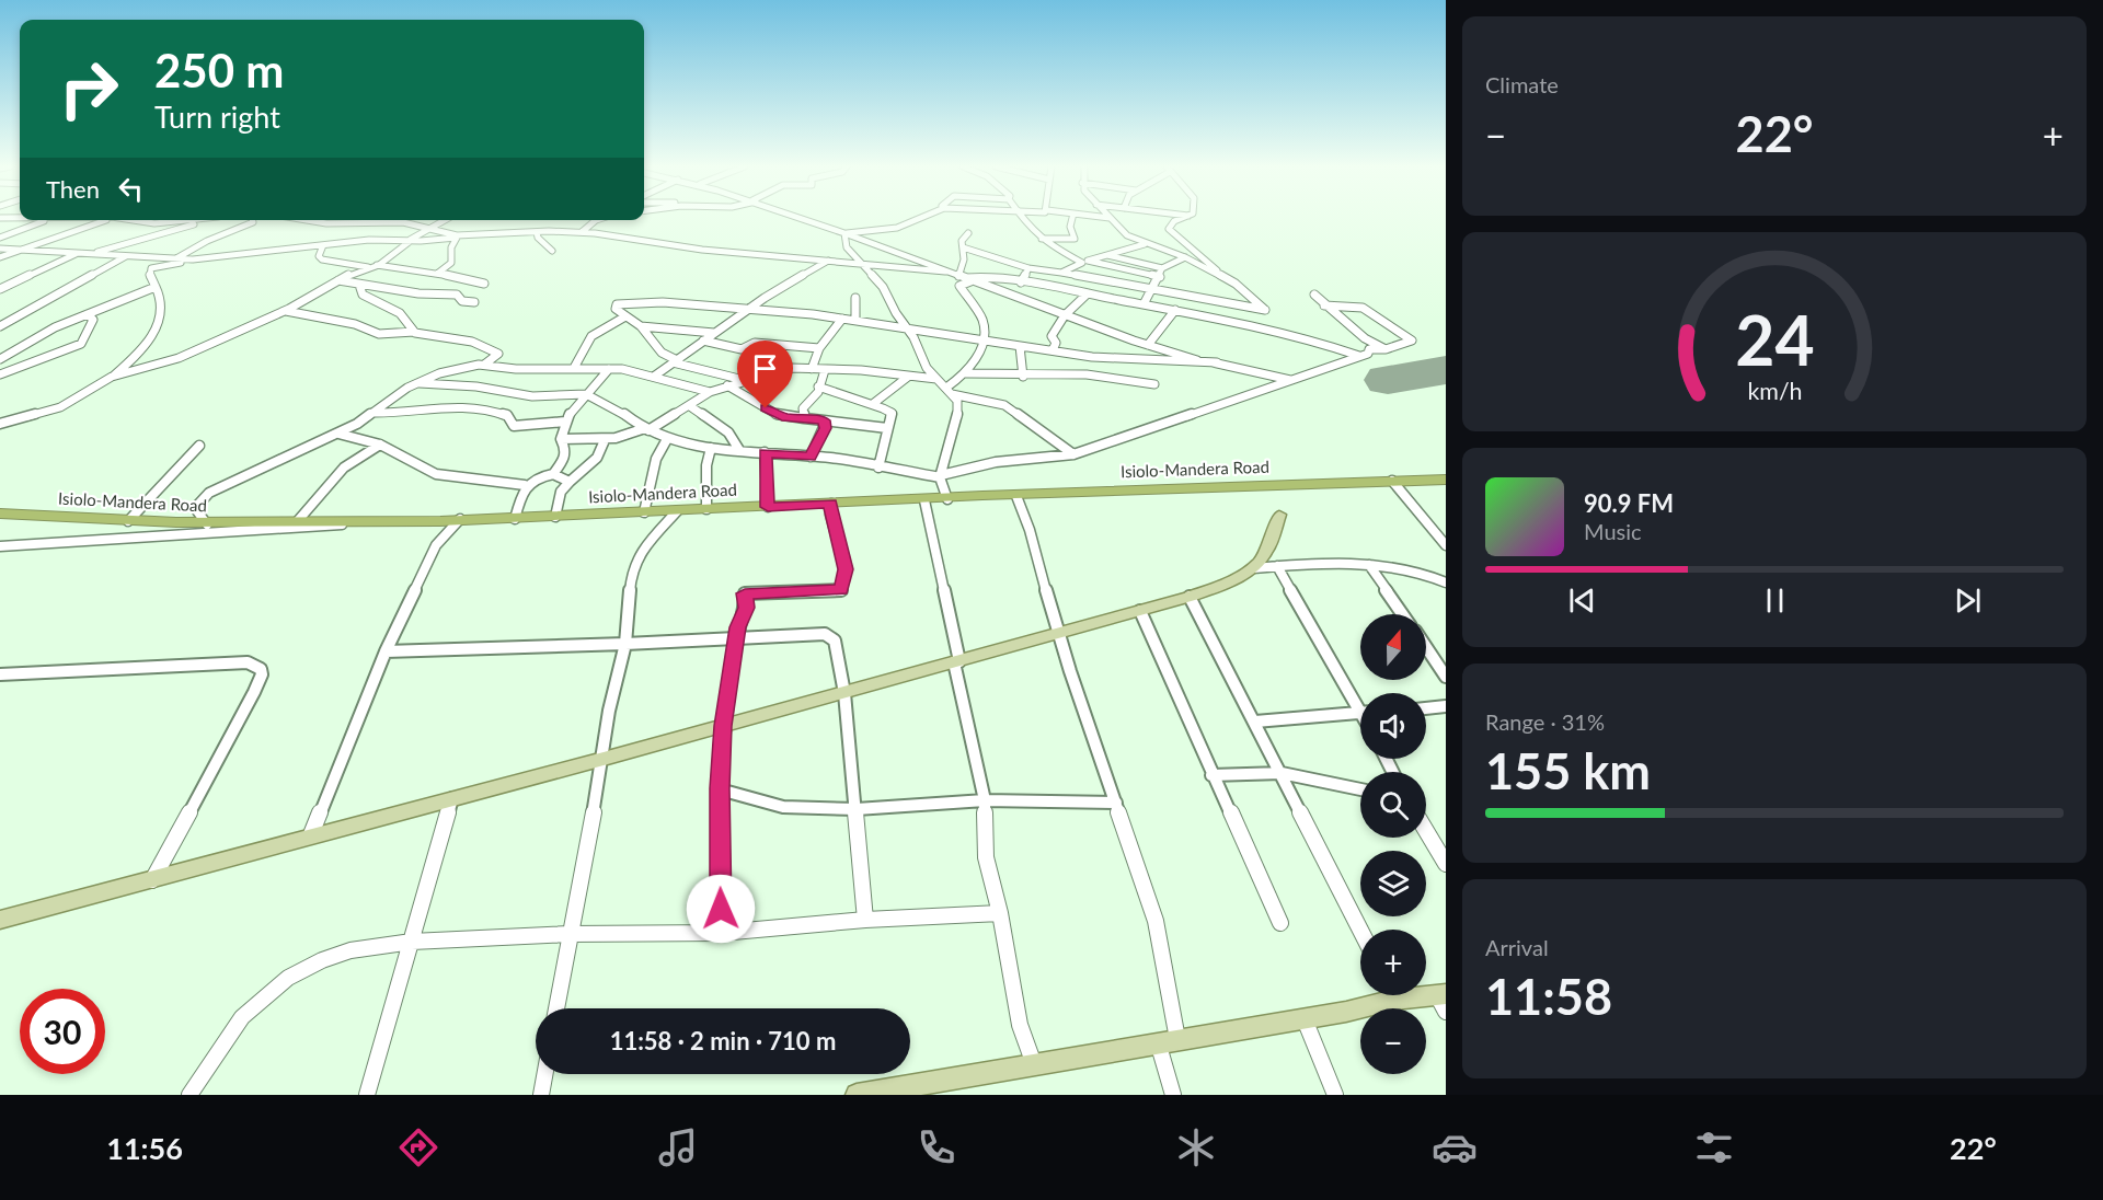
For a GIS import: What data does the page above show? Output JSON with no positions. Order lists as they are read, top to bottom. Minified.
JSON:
{"streets":{"highway":["Isiolo-Mandera Road"]},"north":"top","page":{"tile":["Climate",["Range · 31%","155 km"],["Arrival","11:58"]],"turn":["250 m","Turn right"],"heat":["−","22°","+"],"then":"Then","song":["90.9 FM","Music"],"map_buttons":["+","−"],"limit":"30","trip":"11:58 · 2 min · 710 m","tabs":["11:56","22°"],"gauge":["24","km/h"]}}
